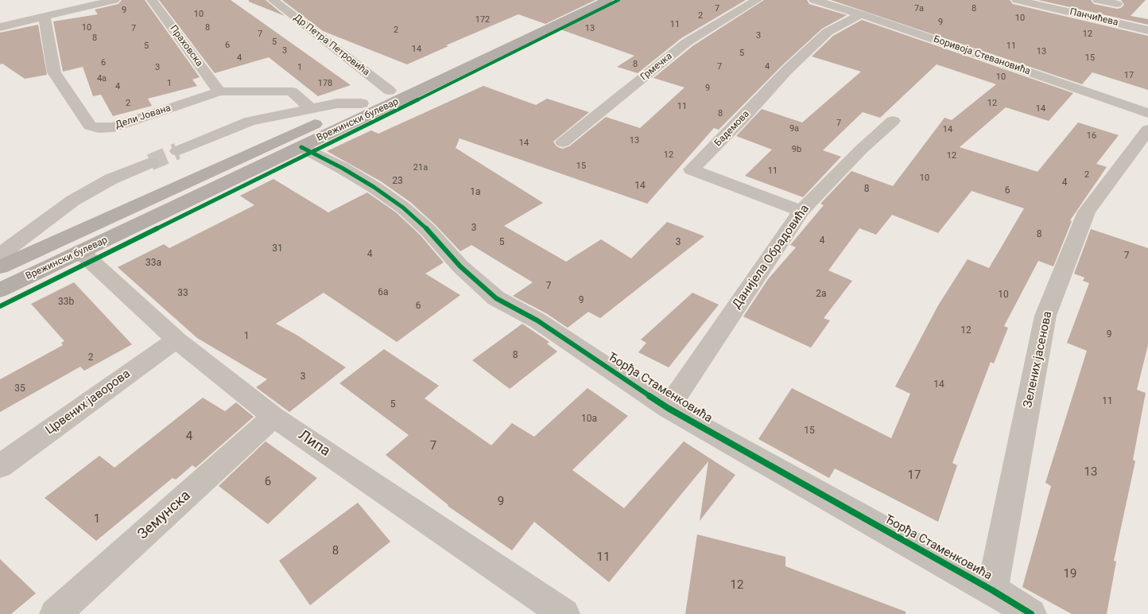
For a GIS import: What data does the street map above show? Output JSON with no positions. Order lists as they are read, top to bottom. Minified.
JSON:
{"streets":{"main road":["Врежински булевар"],"street":["Панчићева","Др Петра Петровића","Праховска","Боривоја Стевановића","Грмечка","Дели Јована","Бадемова","Данијела Обрадовића","Зелених јасенова","Ђорђа Стаменковића","Црвених јаворова","Липа","Земунска"]},"crossings":[["Др Петра Петровића","Врежински булевар"],["Праховска","Дели Јована"],["Боривоја Стевановића","Бадемова"],["Врежински булевар","Ђорђа Стаменковића"],["Врежински булевар","Липа"],["Бадемова","Данијела Обрадовића"],["Данијела Обрадовића","Ђорђа Стаменковића"],["Зелених јасенова","Ђорђа Стаменковића"],["Црвених јаворова","Липа"],["Липа","Земунска"]],"house_numbers":["7","7a","8","9","10","2","10","172","9","11","10","8","7","13","2","7","12","3","8","5","6","5","11","14","3","13","5","4","15","6","8","7","4","3","1","17","10","4a","1","178","4","9","2","12","11","14","8","7","9a","14","16","13","14","9b","12","12","15","21a","11","2","10","23","4","14","8","6","1a","3","8","4","5","3","31","4","7","33a","7","6a","33","2a","10","9","33b","6","12","9","1","8","2","3","14","35","11","5","10a","15","4","7","13","17","6","9","1","8","11","19","12"]}
